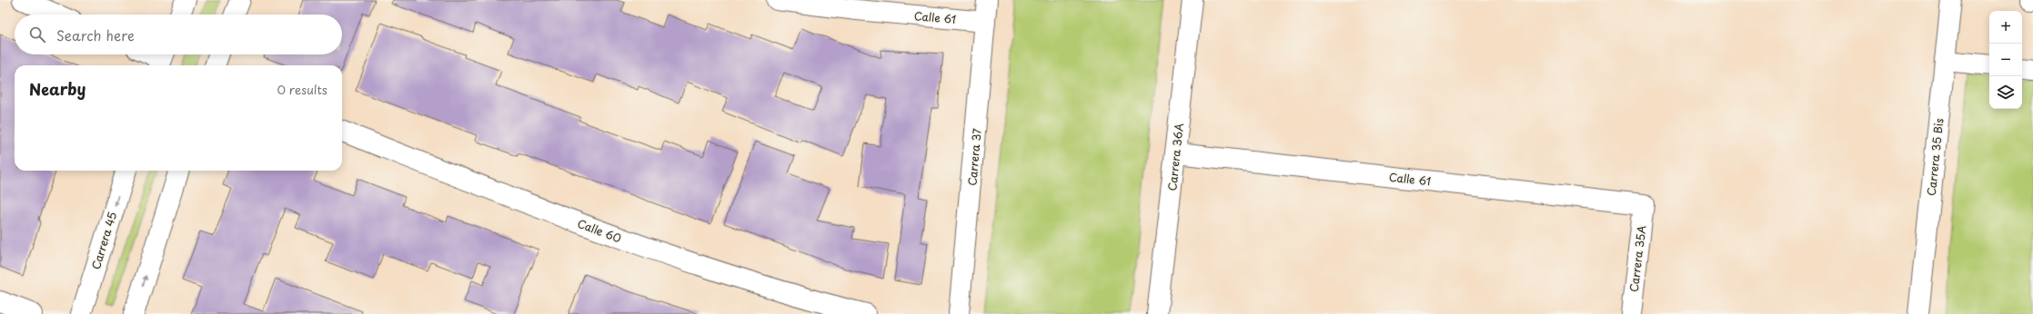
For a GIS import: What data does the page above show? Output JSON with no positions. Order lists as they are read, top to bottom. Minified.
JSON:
{"streets":{"street":["Calle 61","Carrera 37","Carrera 36A","Carrera 35 Bis","Calle 60","Carrera 45","Carrera 35A"]},"crossings":[["Calle 61","Carrera 37"],["Calle 61","Carrera 36A"],["Calle 61","Carrera 35A"]],"page":{"map_buttons":["+","−"],"search":"Search here","heading":["Nearby","0 results"]}}
